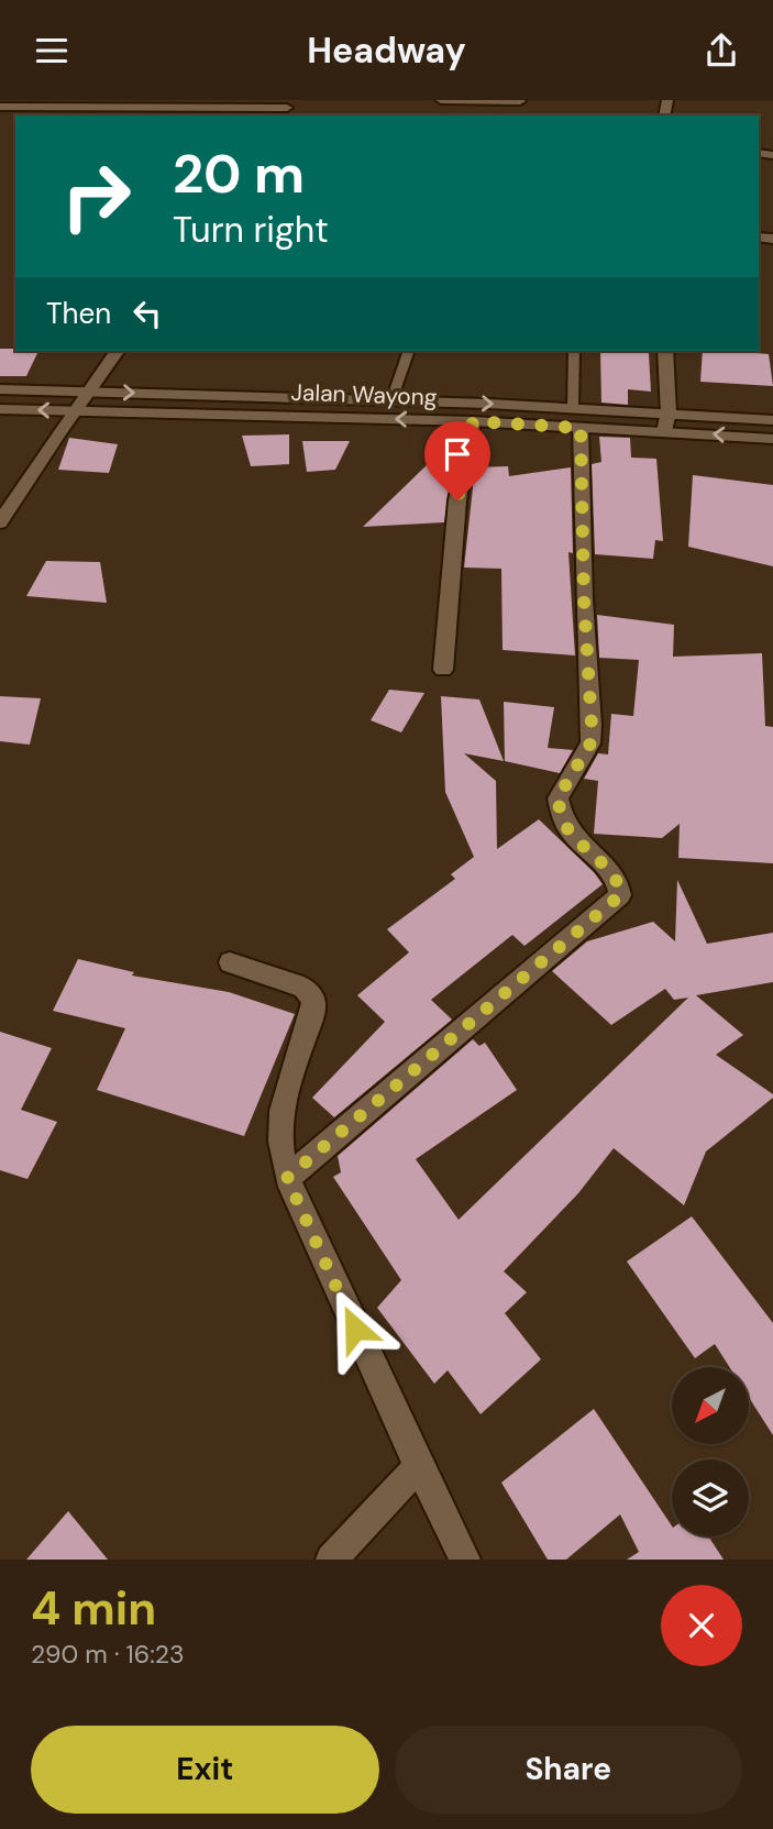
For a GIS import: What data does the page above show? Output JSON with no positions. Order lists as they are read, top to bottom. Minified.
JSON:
{"streets":{"street":["Jalan Wayong"]},"north":"bottom left","page":{"header":"Headway","turn":["20 m","Turn right"],"then":"Then","heading":["4 min","290 m · 16:23"],"buttons":["Exit","Share"]}}
